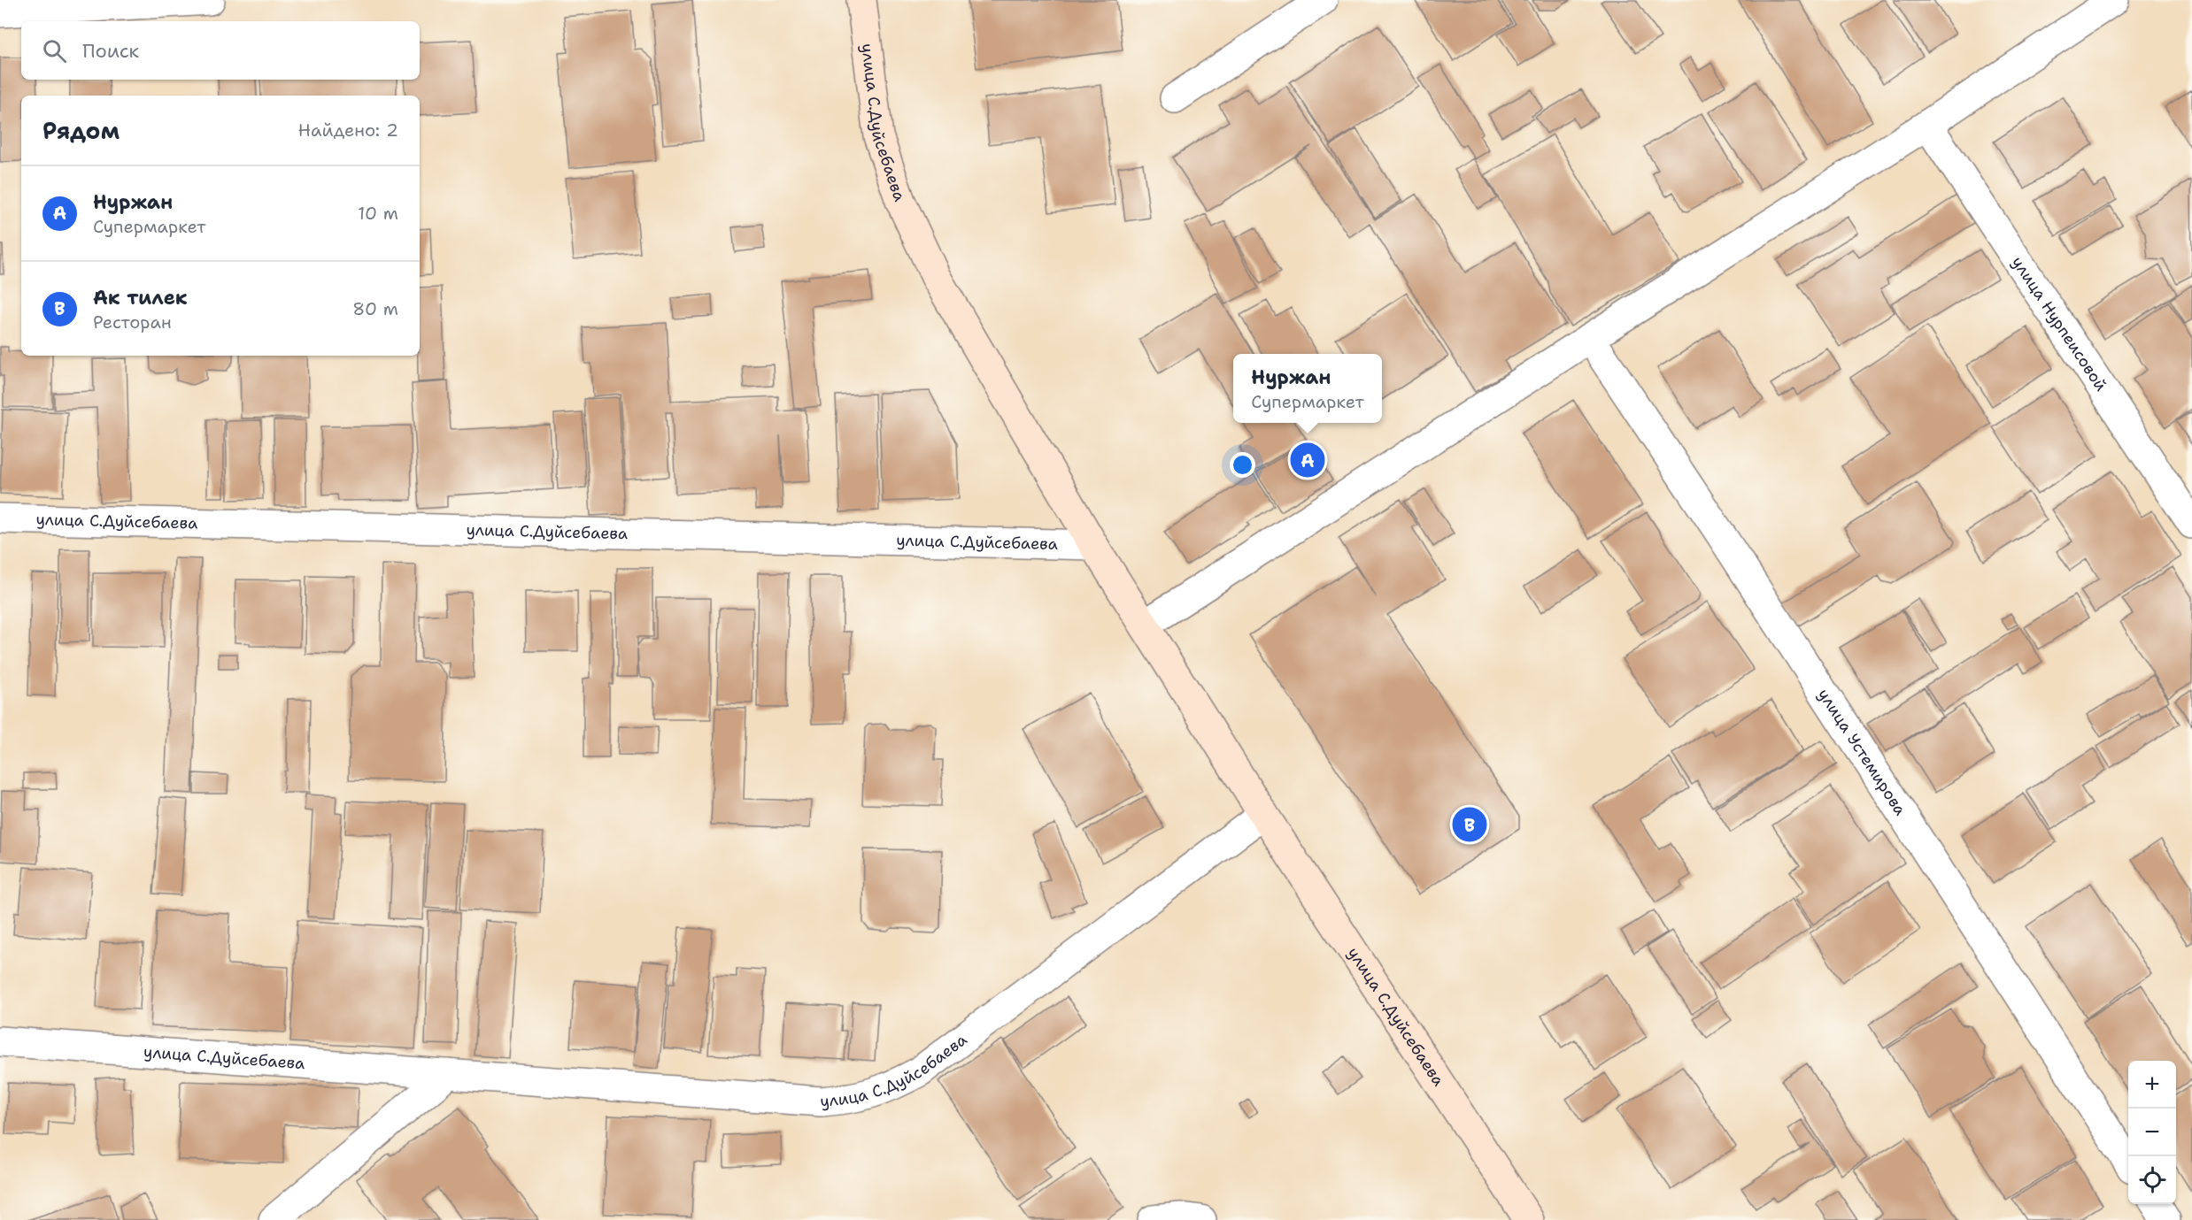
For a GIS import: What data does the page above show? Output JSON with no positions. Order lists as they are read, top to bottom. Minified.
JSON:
{"streets":{"street":["улица С.Дуйсебаева","улица Нурпеисовой","улица Устемирова"]},"page":{"search":"Поиск","heading":["Рядом","Найдено: 2"],"list":[{"mark":"A","name":"Нуржан","note":"Супермаркет","value":"10 m"},{"mark":"B","name":"Ак тилек","note":"Ресторан","value":"80 m"}],"popup":["Нуржан","Супермаркет"],"pins":["A","B"],"map_buttons":["+","−"]}}
